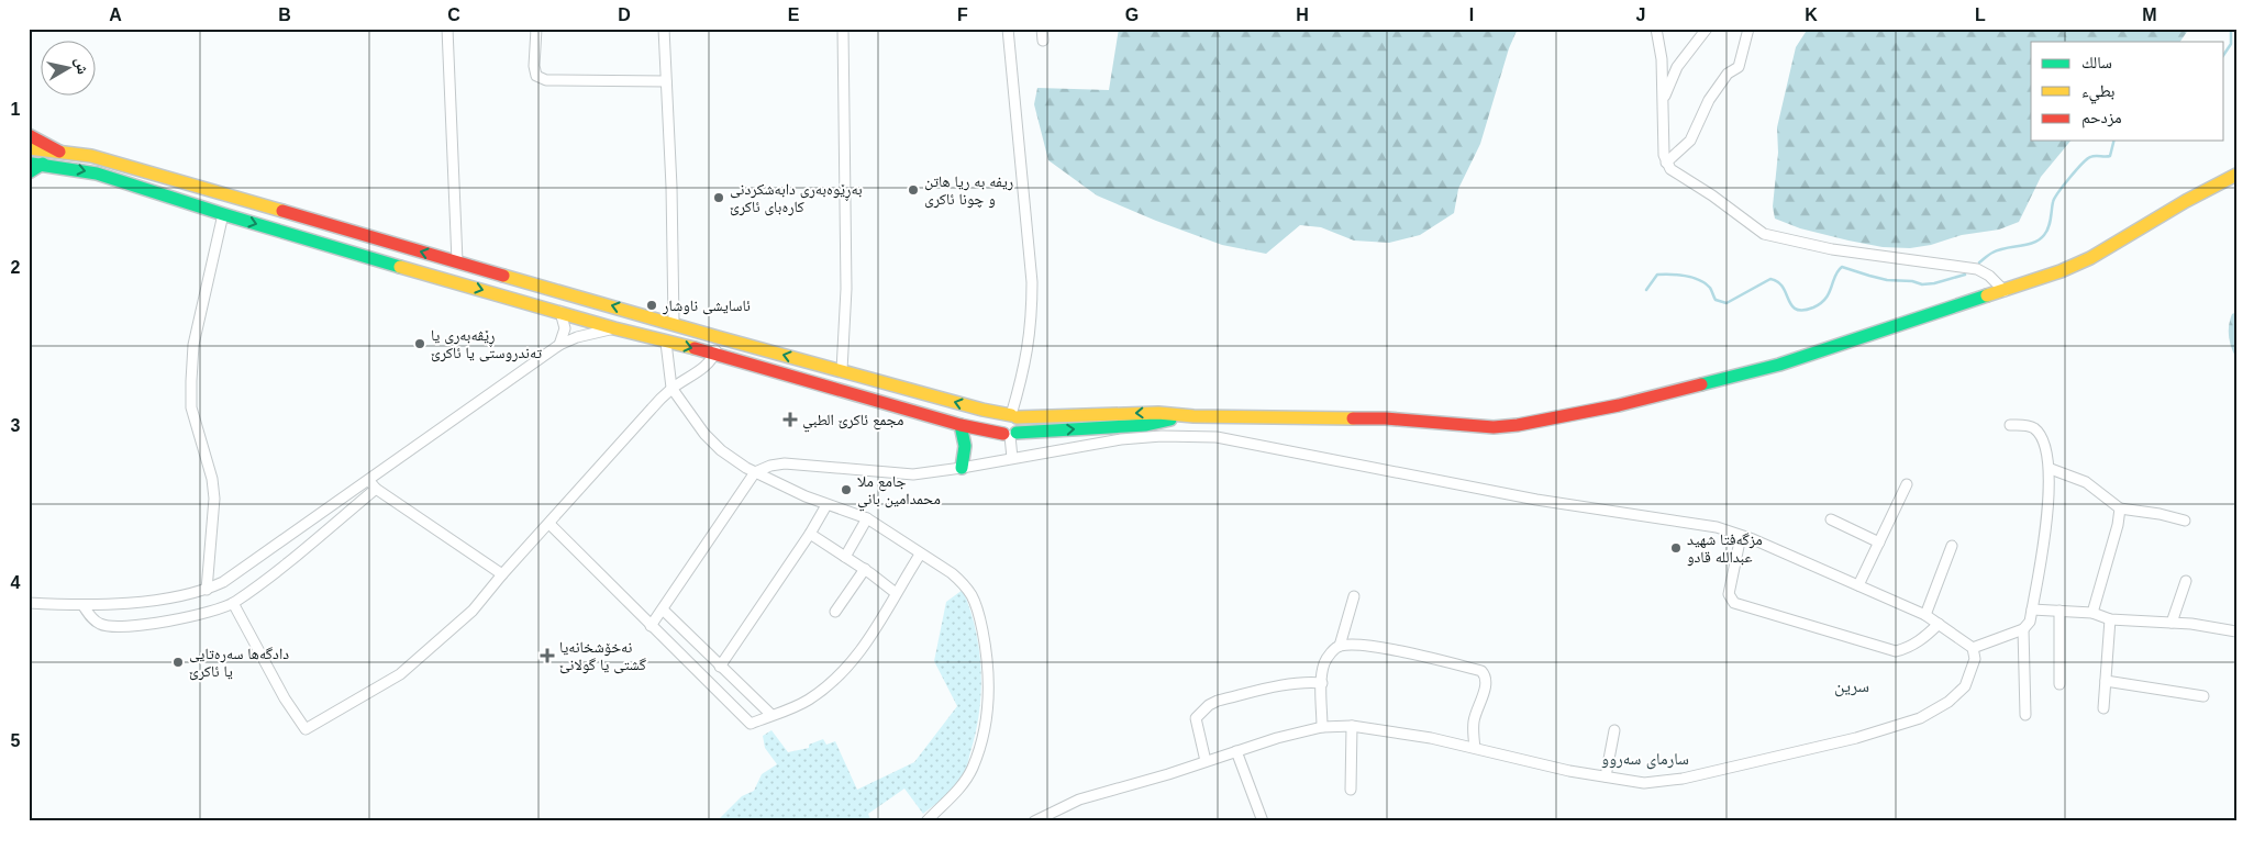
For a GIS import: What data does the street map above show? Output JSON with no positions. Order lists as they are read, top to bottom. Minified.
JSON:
{"districts":["سرين","سارمای سەروو"],"places":{"other":["ريفه به ريا هاتن و چونا ئاكرى","بەڕێوەبەری دابەشکردنی کارەبای ئاکرێ","ئاسايشى ناوشار","ڕێڤەبەری یا تەندروستی یا ئاکرێ","جامع ملا محمدامين باني","مزگەفتا شهيد عبدالله قادو","دادگەها سەرەتایی یا ئاکرێ"],"health":["مجمع ئاکرێ الطبي","نەخۆشخانەیا گشتی یا گولانێ"]},"legend":["سالك","بطيء","مزدحم"],"north":"right","grid":{"columns":["A","B","C","D","E","F","G","H","I","J","K","L","M"],"rows":["1","2","3","4","5"]}}
